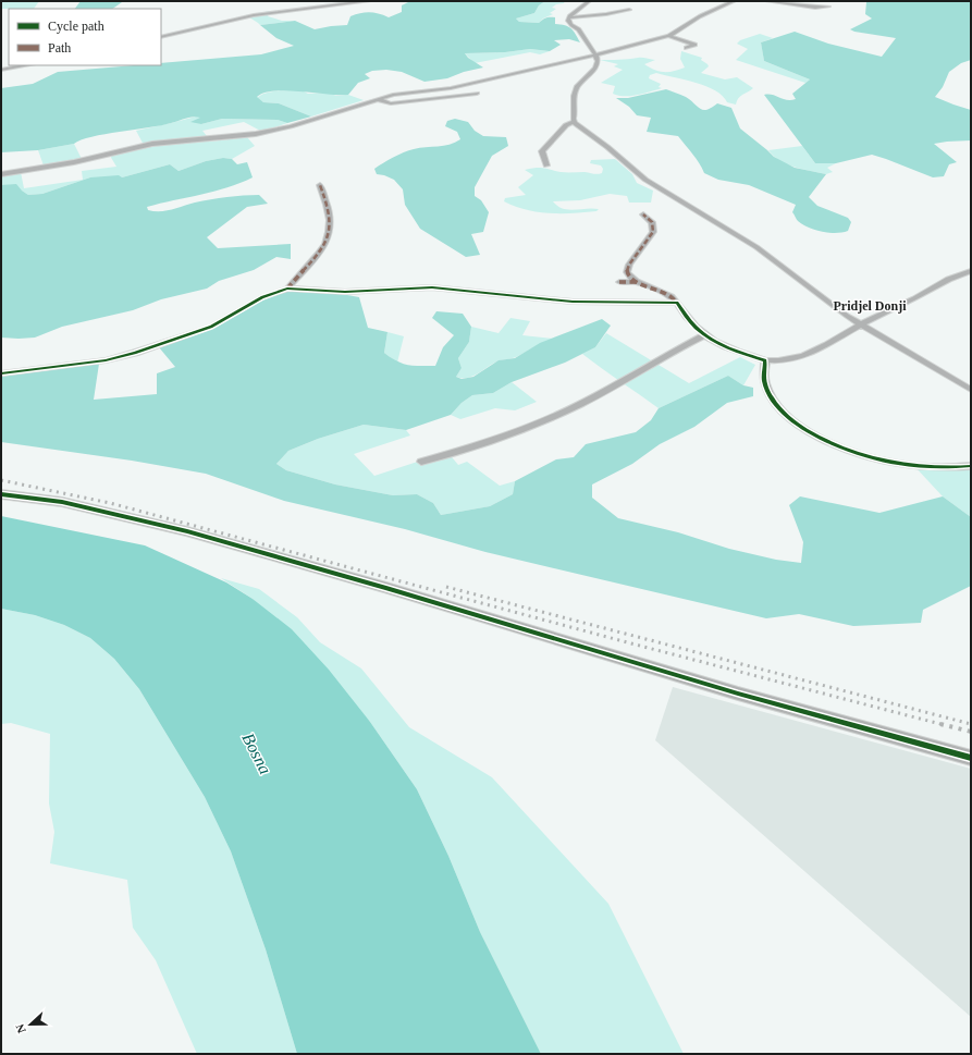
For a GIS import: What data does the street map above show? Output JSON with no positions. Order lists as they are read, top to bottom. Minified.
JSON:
{"districts":["Pridjel Donji"],"water":["Bosna"],"legend":["Cycle path","Path"],"north":"left"}
